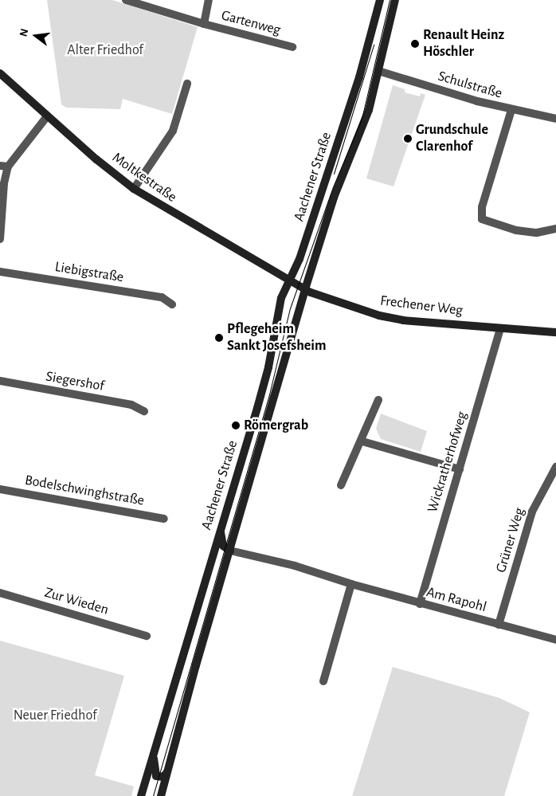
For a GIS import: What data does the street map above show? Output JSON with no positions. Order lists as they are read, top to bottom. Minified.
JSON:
{"streets":{"main road":["Aachener Straße","Moltkestraße","Frechener Weg"],"street":["Gartenweg","Schulstraße","Liebigstraße","Siegershof","Wickratherhofweg","Bodelschwinghstraße","Grüner Weg","Am Rapohl","Zur Wieden"]},"crossings":[["Schulstraße","Aachener Straße"],["Aachener Straße","Moltkestraße"],["Aachener Straße","Frechener Weg"],["Aachener Straße","Am Rapohl"],["Moltkestraße","Frechener Weg"],["Frechener Weg","Wickratherhofweg"],["Wickratherhofweg","Am Rapohl"],["Grüner Weg","Am Rapohl"]],"parks":["Alter Friedhof","Neuer Friedhof"],"places":["Renault Heinz Höschler","Grundschule Clarenhof","Pflegeheim Sankt Josefsheim","Römergrab"],"north":"left"}
